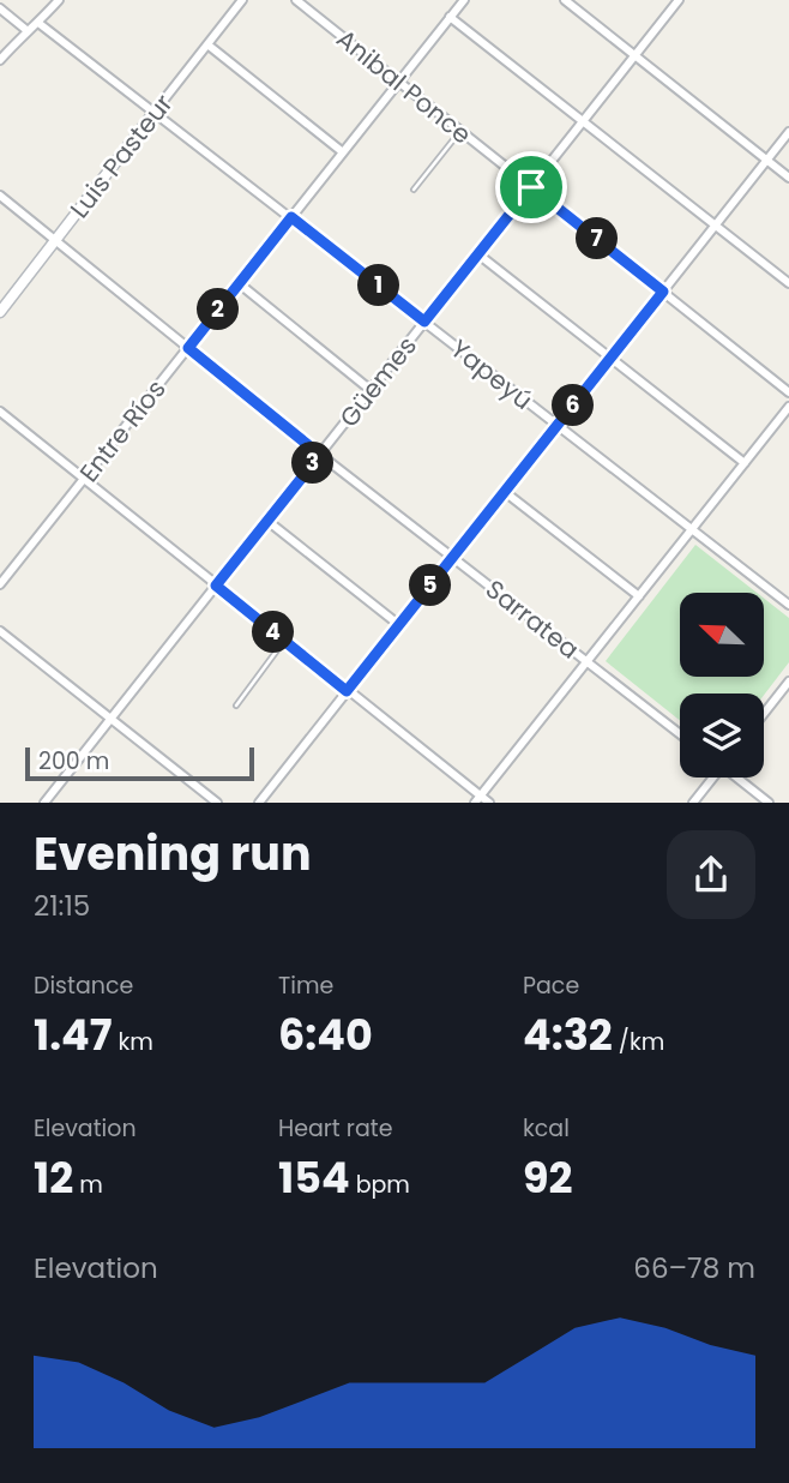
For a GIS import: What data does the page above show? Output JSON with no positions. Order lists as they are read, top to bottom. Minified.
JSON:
{"streets":{"main road":["Luis Pasteur"],"street":["Anibal Ponce","Yapeyú","Güemes","Entre Ríos","Sarratea"]},"crossings":[["Anibal Ponce","Güemes"],["Anibal Ponce","Entre Ríos"],["Luis Pasteur","Yapeyú"],["Luis Pasteur","Sarratea"],["Yapeyú","Güemes"],["Yapeyú","Entre Ríos"],["Güemes","Sarratea"],["Entre Ríos","Sarratea"]],"scale_bar":"200 m","north":"top left","page":{"pins":["7","1","2","6","3","5","4"],"scale":"200 m","heading":["Evening run","21:15"],"stats":[["Distance","1.47 km"],["Time","6:40"],["Pace","4:32 /km"],["Elevation","12 m"],["Heart rate","154 bpm"],["kcal","92"]],"chart":["Elevation","66–78 m"]}}
